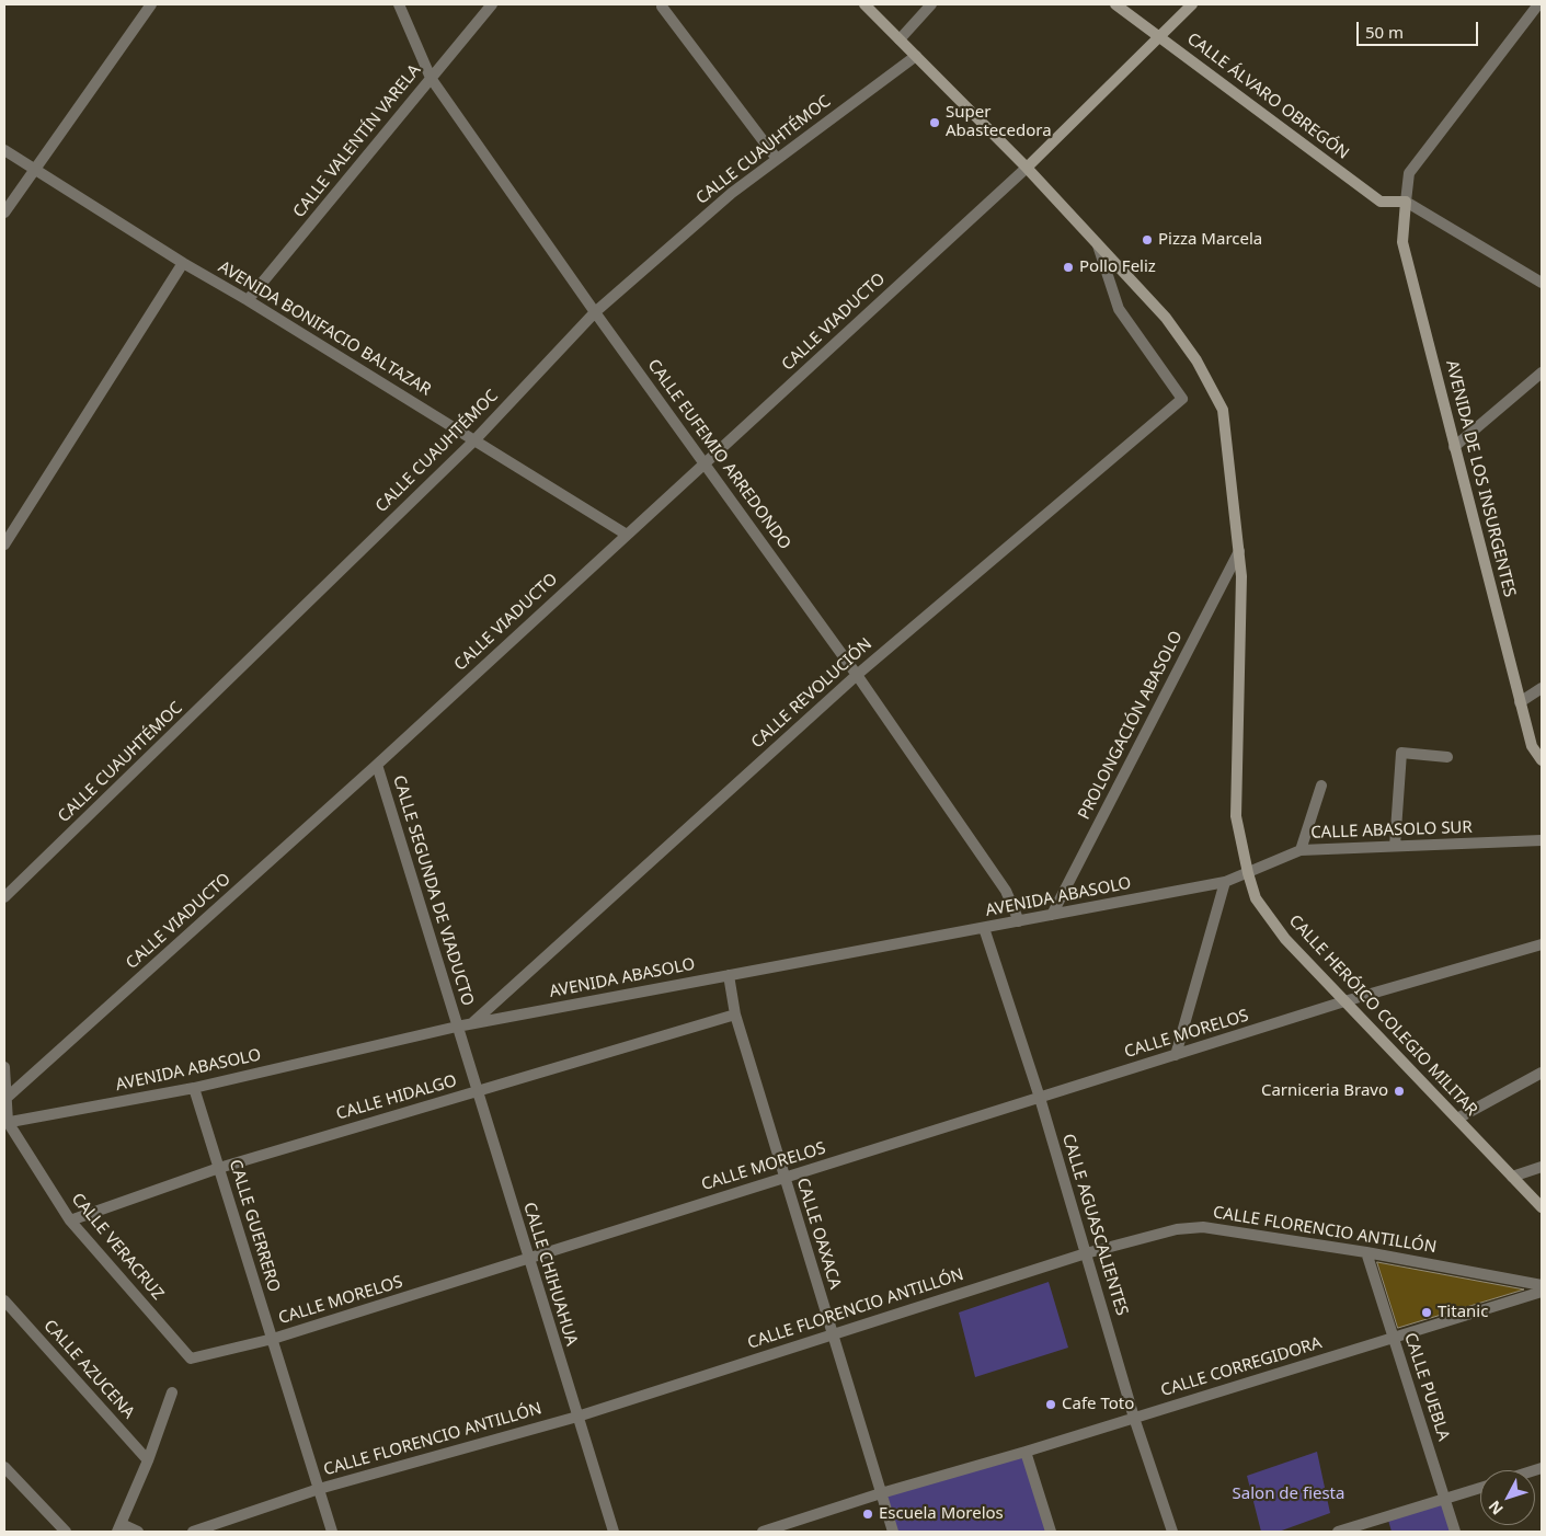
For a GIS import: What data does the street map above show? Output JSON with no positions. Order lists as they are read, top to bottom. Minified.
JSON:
{"streets":{"main road":["CALLE ÁLVARO OBREGÓN","AVENIDA DE LOS INSURGENTES","CALLE HERÓICO COLEGIO MILITAR"],"street":["CALLE VALENTÍN VARELA","CALLE CUAUHTÉMOC","CALLE VIADUCTO","AVENIDA BONIFACIO BALTAZAR","CALLE EUFEMIO ARREDONDO","CALLE REVOLUCIÓN","PROLONGACIÓN ABASOLO","CALLE ABASOLO SUR","CALLE SEGUNDA DE VIADUCTO","AVENIDA ABASOLO","CALLE MORELOS","CALLE HIDALGO","CALLE AGUASCALIENTES","CALLE GUERRERO","CALLE FLORENCIO ANTILLÓN","CALLE OAXACA","CALLE VERACRUZ","CALLE CHIHUAHUA","CALLE CORREGIDORA","CALLE AZUCENA","CALLE PUEBLA"]},"crossings":[["CALLE ÁLVARO OBREGÓN","AVENIDA DE LOS INSURGENTES"],["CALLE VALENTÍN VARELA","AVENIDA BONIFACIO BALTAZAR"],["CALLE VALENTÍN VARELA","CALLE EUFEMIO ARREDONDO"],["CALLE CUAUHTÉMOC","AVENIDA BONIFACIO BALTAZAR"],["CALLE CUAUHTÉMOC","CALLE EUFEMIO ARREDONDO"],["CALLE CUAUHTÉMOC","CALLE HERÓICO COLEGIO MILITAR"],["CALLE VIADUCTO","AVENIDA BONIFACIO BALTAZAR"],["CALLE VIADUCTO","CALLE EUFEMIO ARREDONDO"],["CALLE VIADUCTO","CALLE SEGUNDA DE VIADUCTO"],["CALLE VIADUCTO","CALLE HERÓICO COLEGIO MILITAR"],["CALLE EUFEMIO ARREDONDO","CALLE REVOLUCIÓN"],["CALLE EUFEMIO ARREDONDO","AVENIDA ABASOLO"],["CALLE REVOLUCIÓN","AVENIDA ABASOLO"],["CALLE REVOLUCIÓN","CALLE HERÓICO COLEGIO MILITAR"],["PROLONGACIÓN ABASOLO","AVENIDA ABASOLO"],["PROLONGACIÓN ABASOLO","CALLE HERÓICO COLEGIO MILITAR"],["CALLE ABASOLO SUR","AVENIDA ABASOLO"],["CALLE ABASOLO SUR","CALLE HERÓICO COLEGIO MILITAR"],["CALLE SEGUNDA DE VIADUCTO","AVENIDA ABASOLO"],["CALLE SEGUNDA DE VIADUCTO","CALLE CHIHUAHUA"],["AVENIDA ABASOLO","CALLE HERÓICO COLEGIO MILITAR"],["AVENIDA ABASOLO","CALLE AGUASCALIENTES"],["AVENIDA ABASOLO","CALLE GUERRERO"],["AVENIDA ABASOLO","CALLE OAXACA"],["AVENIDA ABASOLO","CALLE VERACRUZ"],["AVENIDA ABASOLO","CALLE CHIHUAHUA"],["CALLE HERÓICO COLEGIO MILITAR","CALLE MORELOS"],["CALLE MORELOS","CALLE AGUASCALIENTES"],["CALLE MORELOS","CALLE GUERRERO"],["CALLE MORELOS","CALLE OAXACA"],["CALLE MORELOS","CALLE VERACRUZ"],["CALLE MORELOS","CALLE CHIHUAHUA"],["CALLE HIDALGO","CALLE GUERRERO"],["CALLE HIDALGO","CALLE OAXACA"],["CALLE HIDALGO","CALLE VERACRUZ"],["CALLE HIDALGO","CALLE CHIHUAHUA"],["CALLE AGUASCALIENTES","CALLE FLORENCIO ANTILLÓN"],["CALLE AGUASCALIENTES","CALLE CORREGIDORA"],["CALLE GUERRERO","CALLE FLORENCIO ANTILLÓN"],["CALLE FLORENCIO ANTILLÓN","CALLE OAXACA"],["CALLE FLORENCIO ANTILLÓN","CALLE CHIHUAHUA"],["CALLE FLORENCIO ANTILLÓN","CALLE PUEBLA"],["CALLE OAXACA","CALLE CORREGIDORA"],["CALLE CORREGIDORA","CALLE PUEBLA"]],"parks":["Salon de fiesta"],"places":["Super Abastecedora","Pizza Marcela","Pollo Feliz","Carniceria Bravo","Titanic","Cafe Toto","Escuela Morelos"],"scale_bar":"50 m","north":"bottom left"}
